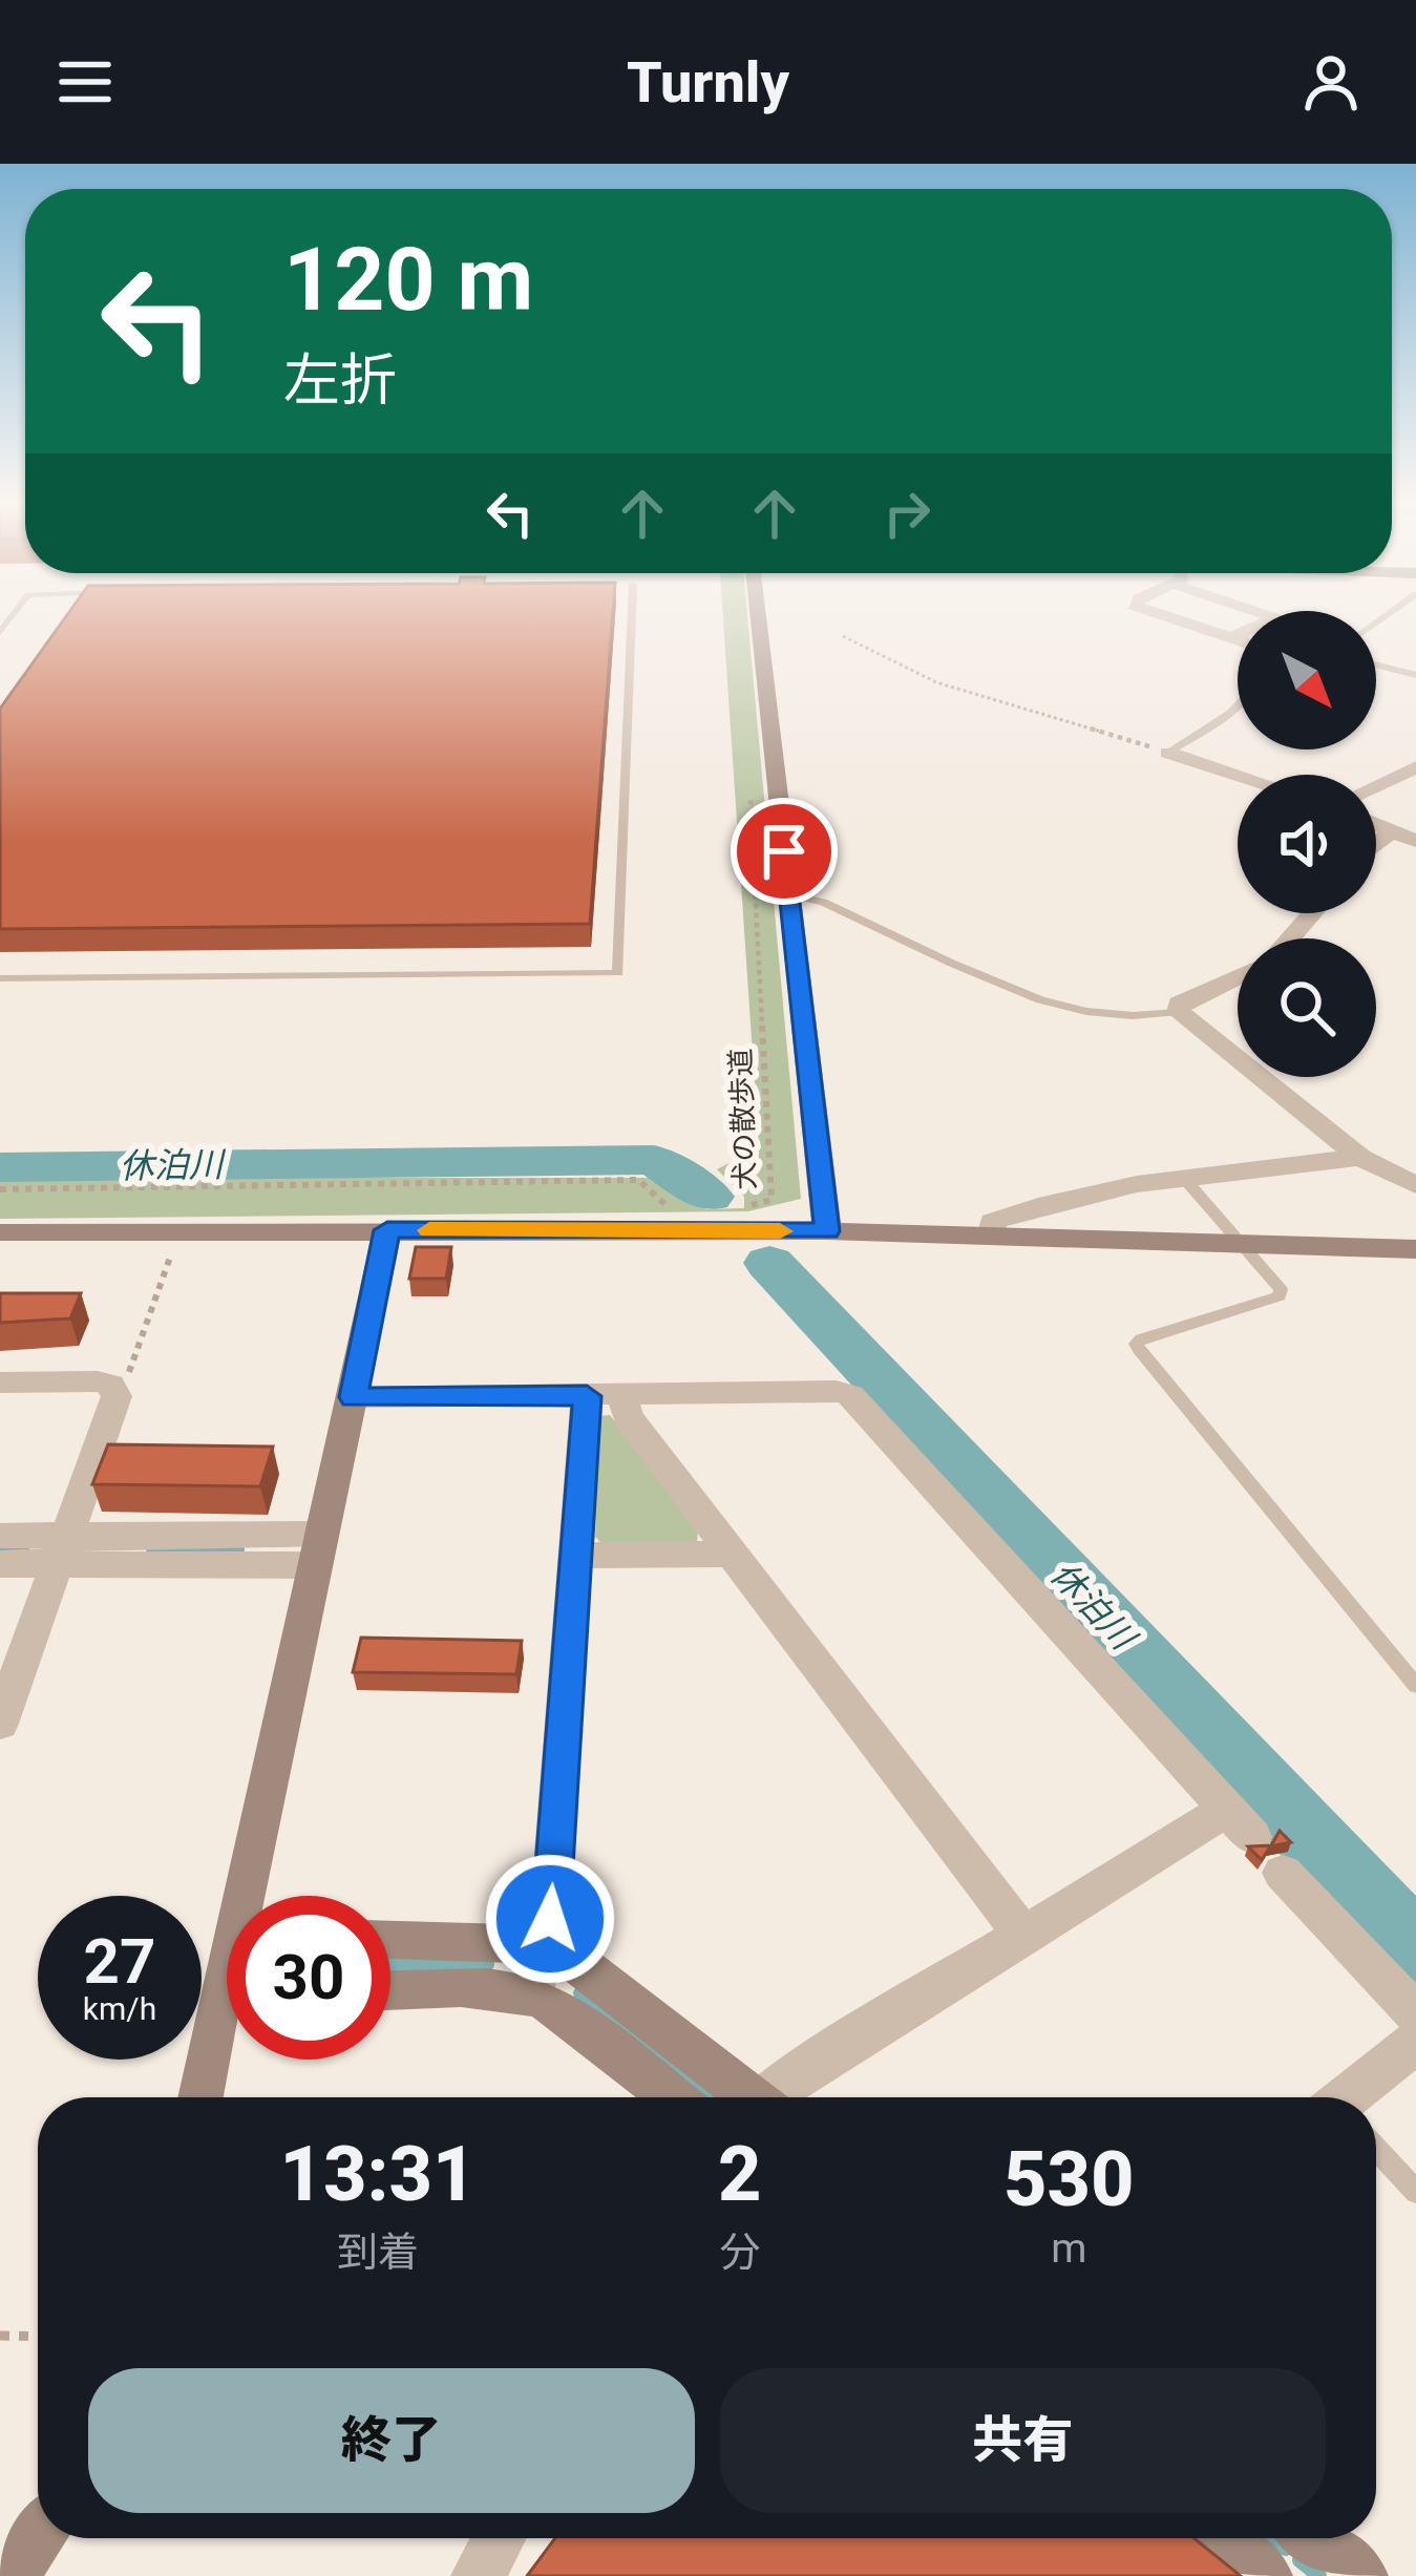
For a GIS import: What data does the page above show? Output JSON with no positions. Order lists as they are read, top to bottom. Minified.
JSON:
{"streets":{"path":["犬の散歩道"]},"water":["休泊川"],"north":"bottom right","page":{"header":"Turnly","turn":["120 m","左折"],"speed":"27 km/h","limit":"30","eta":["13:31","到着","2","分","530","m"],"buttons":["終了","共有"]}}
